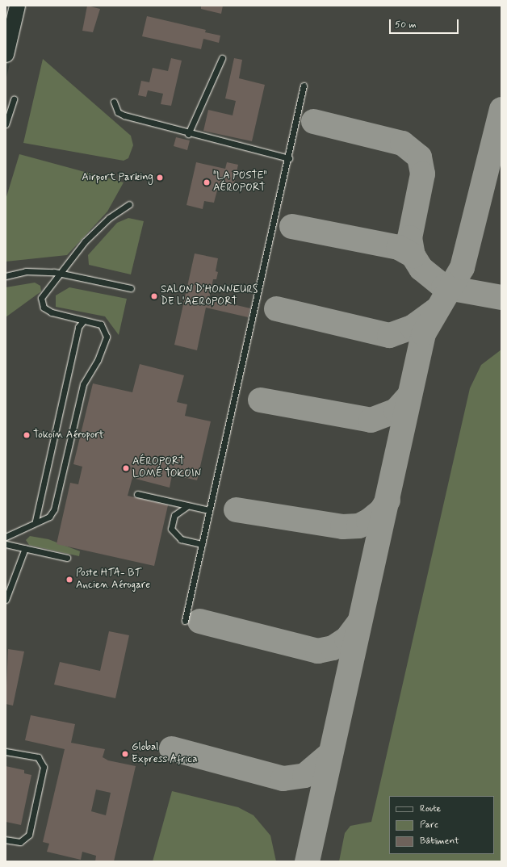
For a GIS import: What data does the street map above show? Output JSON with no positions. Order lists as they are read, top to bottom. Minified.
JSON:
{"places":["Airport Parking","\"LA POSTE\" AÉROPORT","SALON D'HONNEURS DE L'AEROPORT","Tokoin Aéroport","AÉROPORT LOMÉ TOKOIN","Poste HTA- BT Ancien Aérogare","Global Express Africa"],"legend":["Route","Parc","Bâtiment"],"scale_bar":"50 m"}
